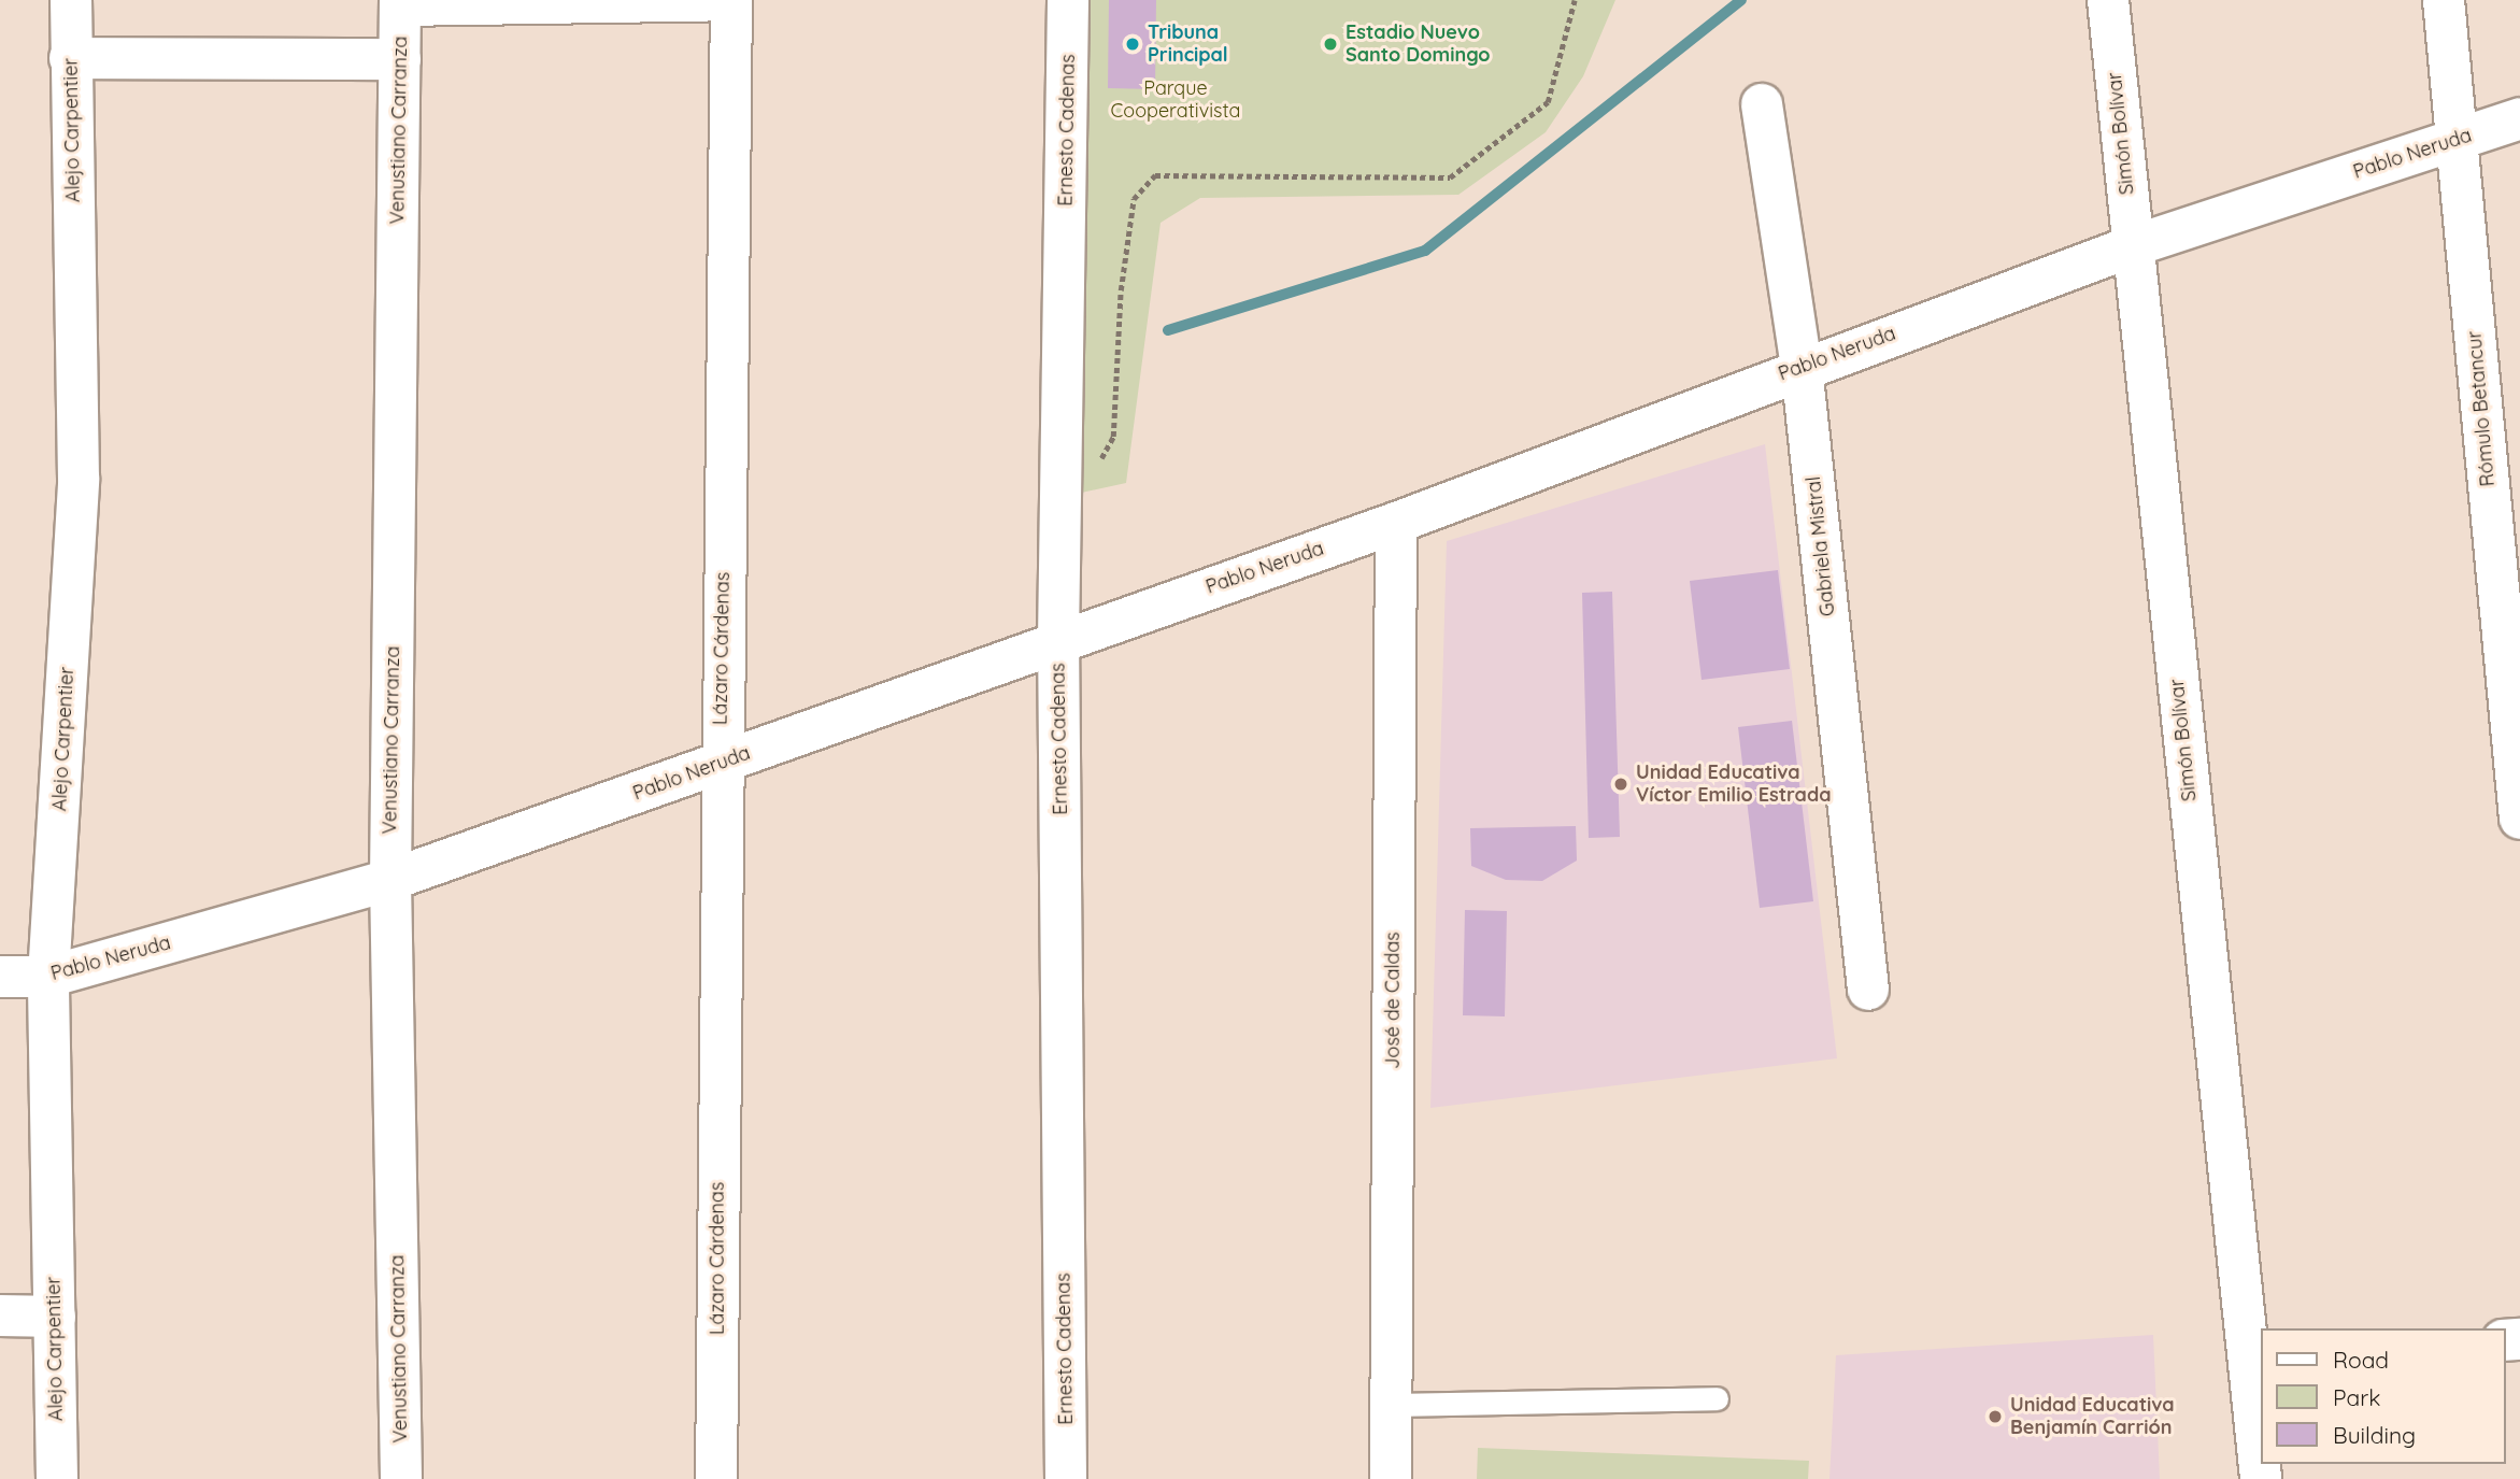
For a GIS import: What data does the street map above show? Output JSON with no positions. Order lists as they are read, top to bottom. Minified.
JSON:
{"streets":{"street":["Alejo Carpentier","Venustiano Carranza","Ernesto Cadenas","Simón Bolívar","Pablo Neruda","Rómulo Betancur","Gabriela Mistral","Lázaro Cárdenas","José de Caldas"]},"crossings":[["Alejo Carpentier","Pablo Neruda"],["Venustiano Carranza","Pablo Neruda"],["Ernesto Cadenas","Pablo Neruda"],["Simón Bolívar","Pablo Neruda"],["Pablo Neruda","Rómulo Betancur"],["Pablo Neruda","Gabriela Mistral"],["Pablo Neruda","Lázaro Cárdenas"],["Pablo Neruda","José de Caldas"]],"parks":["Parque Cooperativista"],"places":["Tribuna Principal","Estadio Nuevo Santo Domingo","Unidad Educativa Víctor Emilio Estrada","Unidad Educativa Benjamín Carrión"],"legend":["Road","Park","Building"]}
